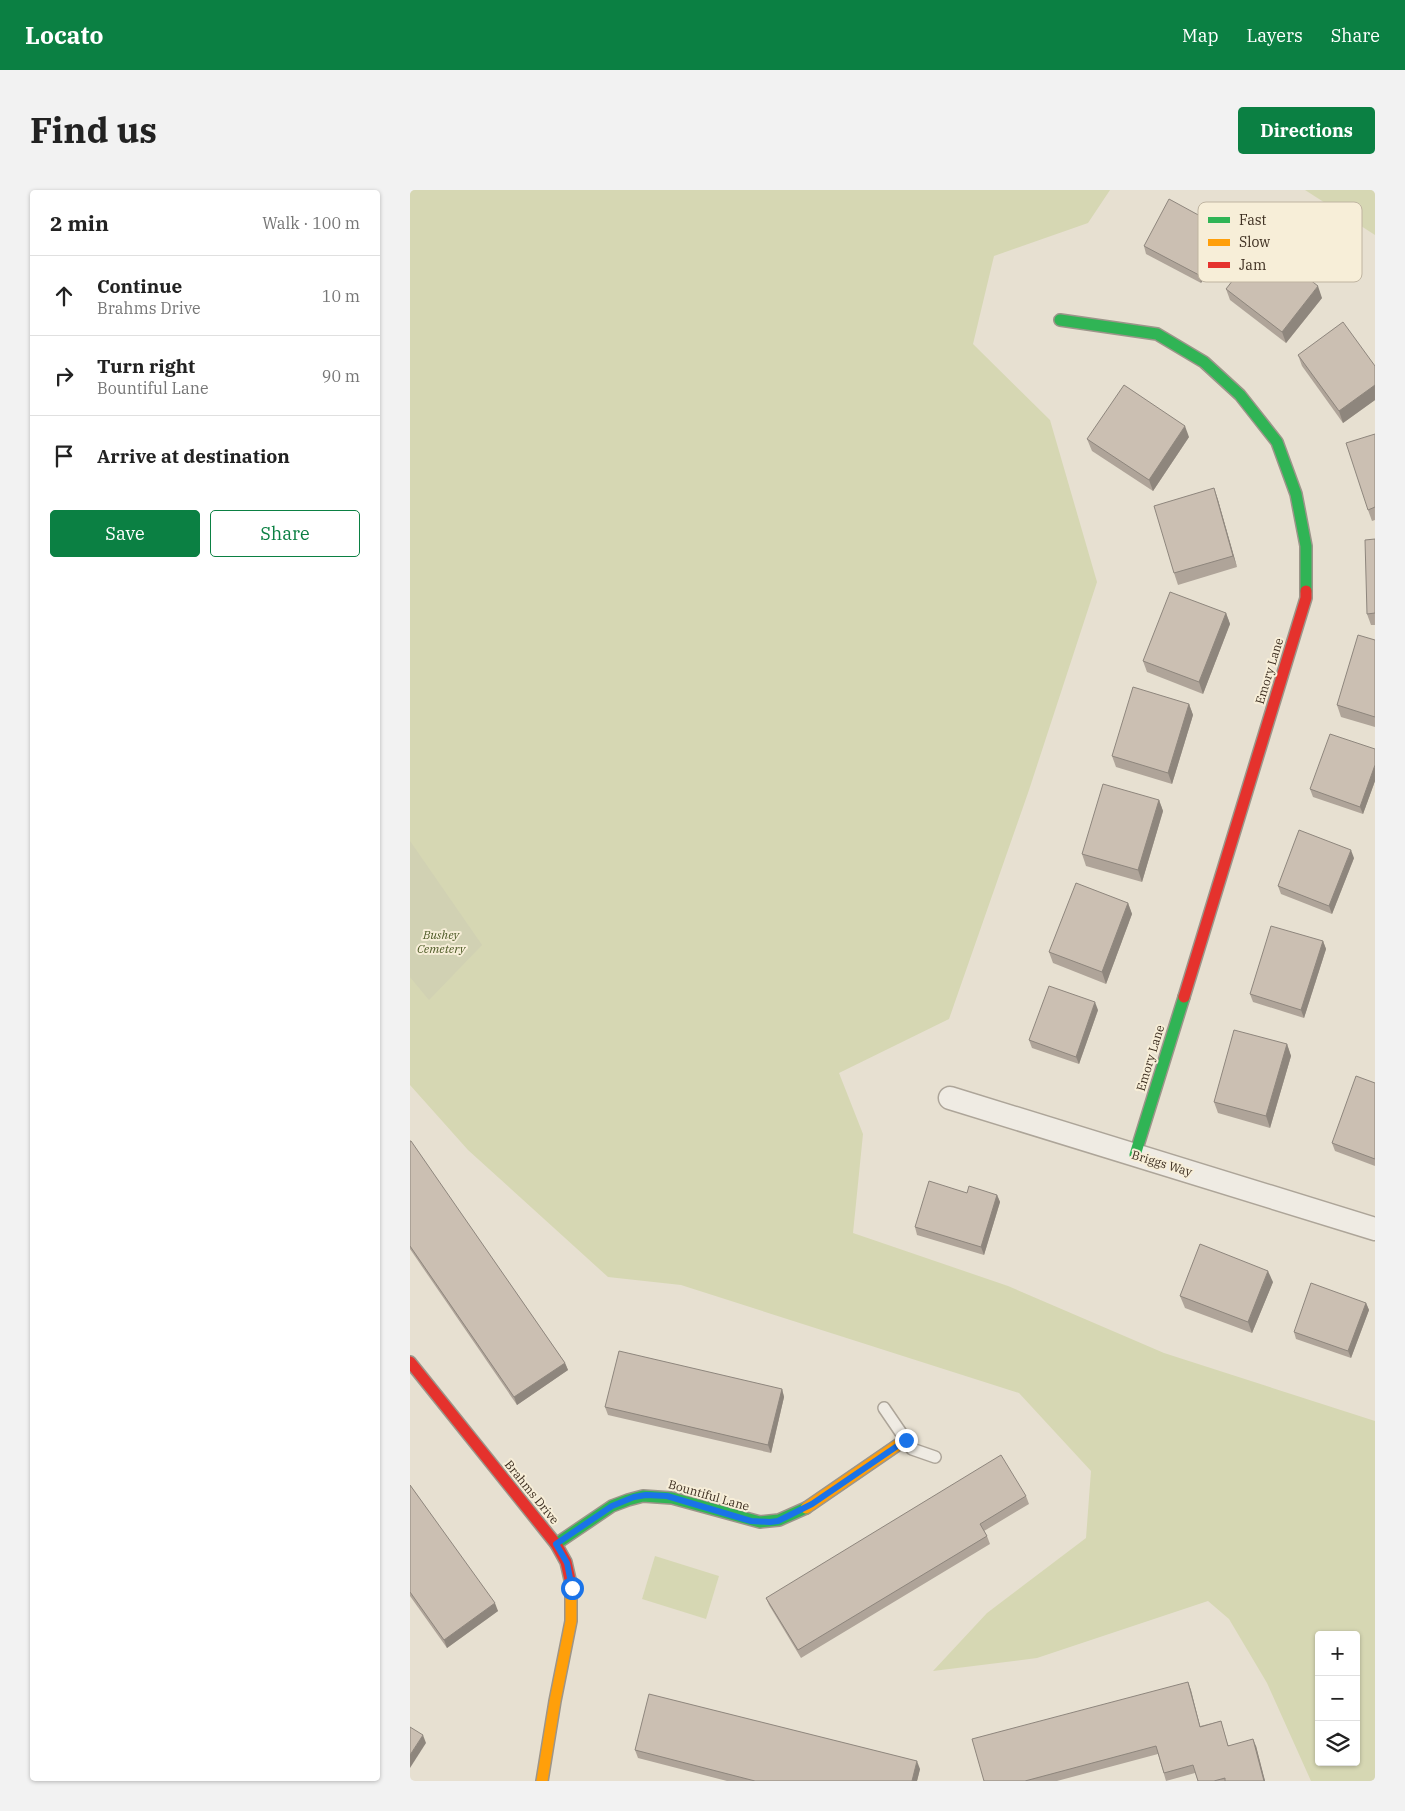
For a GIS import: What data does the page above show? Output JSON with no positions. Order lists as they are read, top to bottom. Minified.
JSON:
{"streets":{"street":["Emory Lane","Briggs Way","Brahms Drive","Bountiful Lane"]},"crossings":[["Emory Lane","Briggs Way"],["Brahms Drive","Bountiful Lane"]],"parks":["Bushey Cemetery"],"legend":["Fast","Slow","Jam"],"page":{"header":"Locato","nav":["Map","Layers","Share"],"title":"Find us","buttons":["Directions",["Save","Share"]],"heading":["2 min","Walk · 100 m"],"list":[["Continue","Brahms Drive","10 m"],["Turn right","Bountiful Lane","90 m"],"Arrive at destination"],"map_buttons":["+","−"]}}
